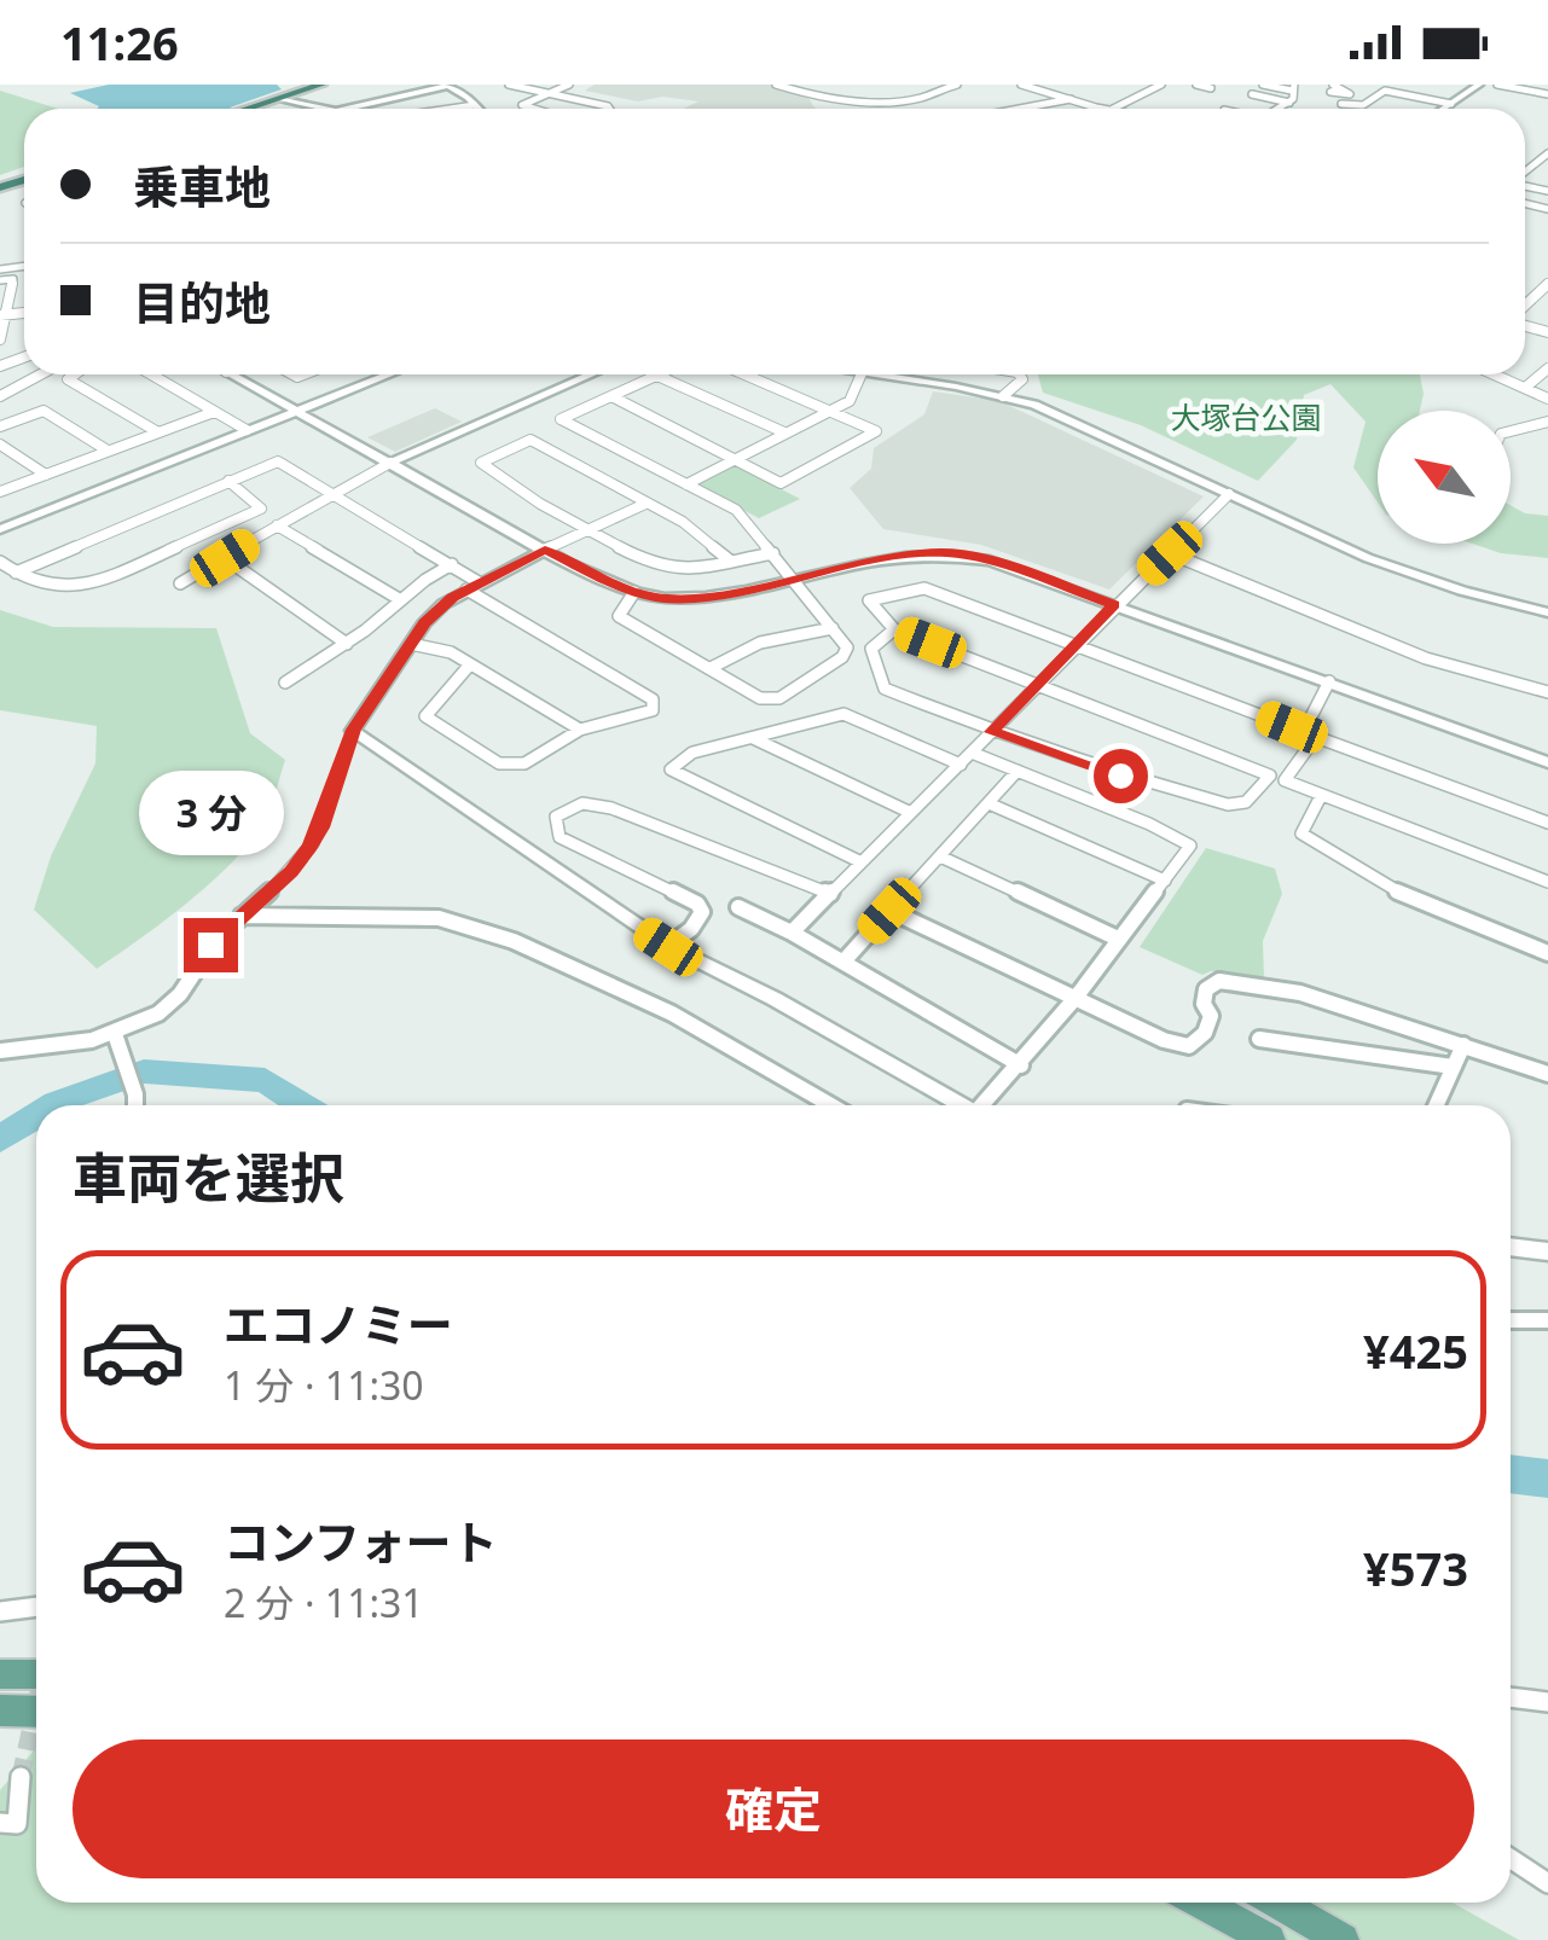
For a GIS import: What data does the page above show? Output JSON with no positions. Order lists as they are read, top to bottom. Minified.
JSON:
{"parks":["大塚台公園"],"north":"top left","page":{"status":"11:26","banner":["乗車地","目的地"],"bubble":"3 分","heading":"車両を選択","list":[{"name":"エコノミー","note":"1 分 · 11:30","value":"¥425"},{"name":"コンフォート","note":"2 分 · 11:31","value":"¥573"}],"buttons":"確定"}}
